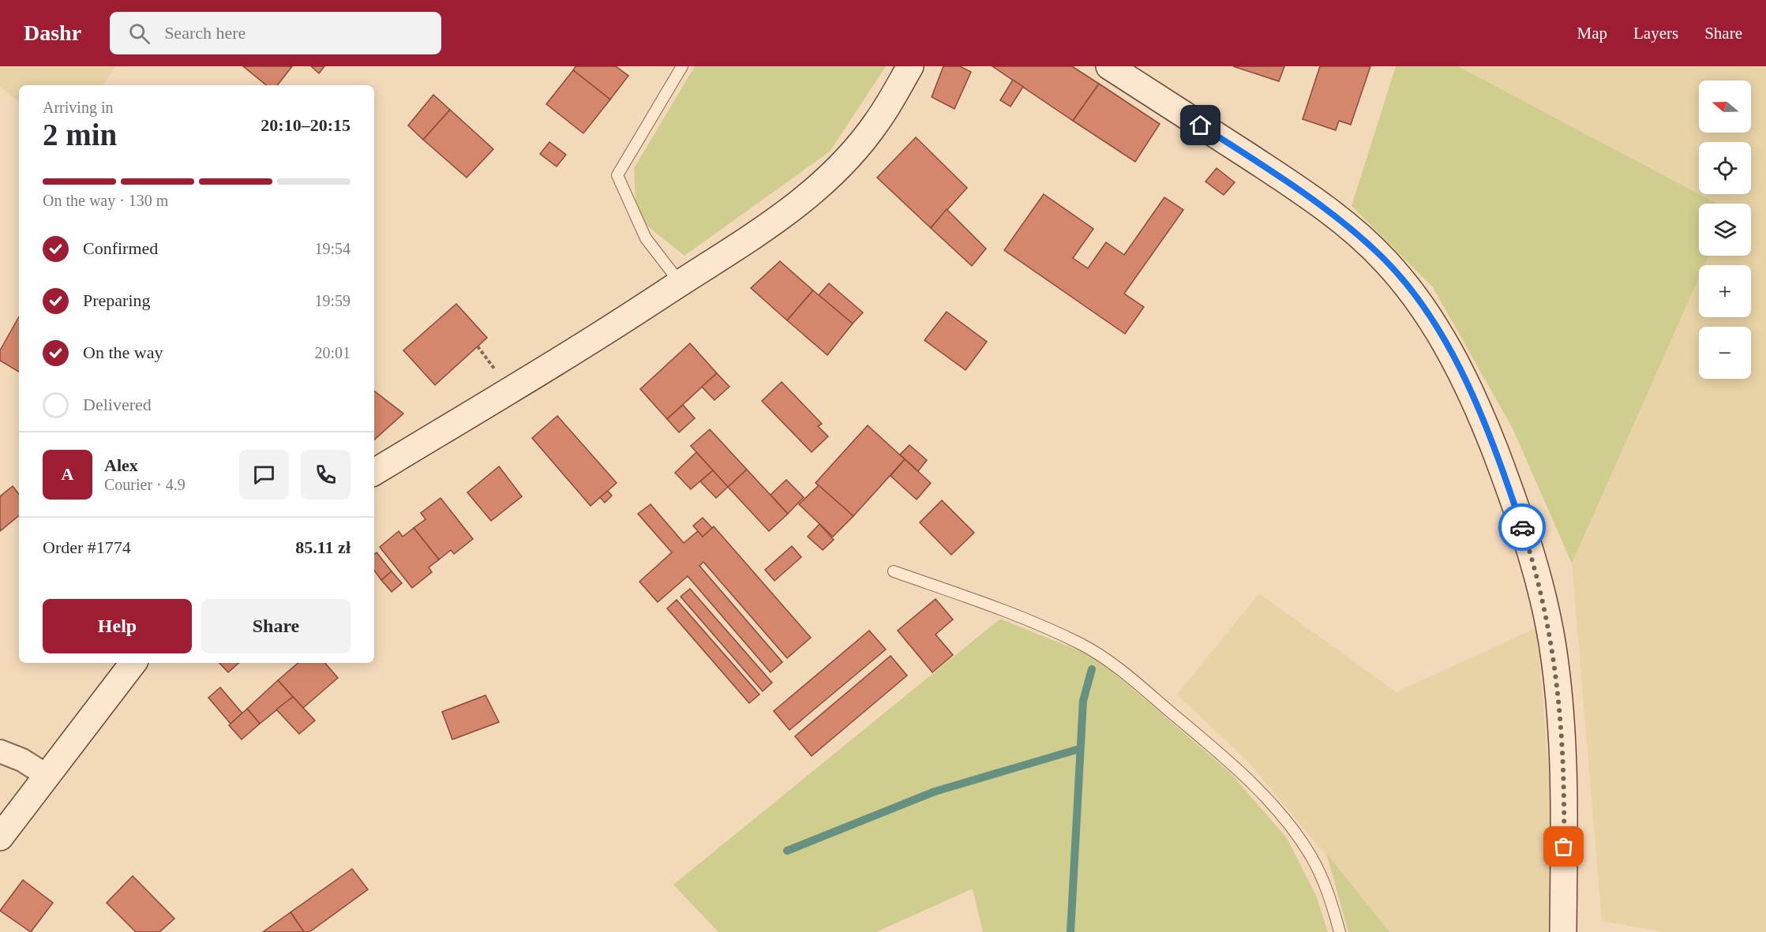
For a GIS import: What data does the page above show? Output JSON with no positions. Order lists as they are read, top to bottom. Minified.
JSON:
{"north":"left","page":{"header":"Dashr","search":"Search here","nav":["Map","Layers","Share"],"map_buttons":["+","−"],"heading":["2 min","Arriving in","20:10–20:15"],"panel":["Alex","Courier · 4.9","Order #1774","85.11 zł"],"bar":"On the way · 130 m","list":[["Confirmed","19:54"],["Preparing","19:59"],["On the way","20:01"],"Delivered"],"round":"A","buttons":["Help","Share"]}}
